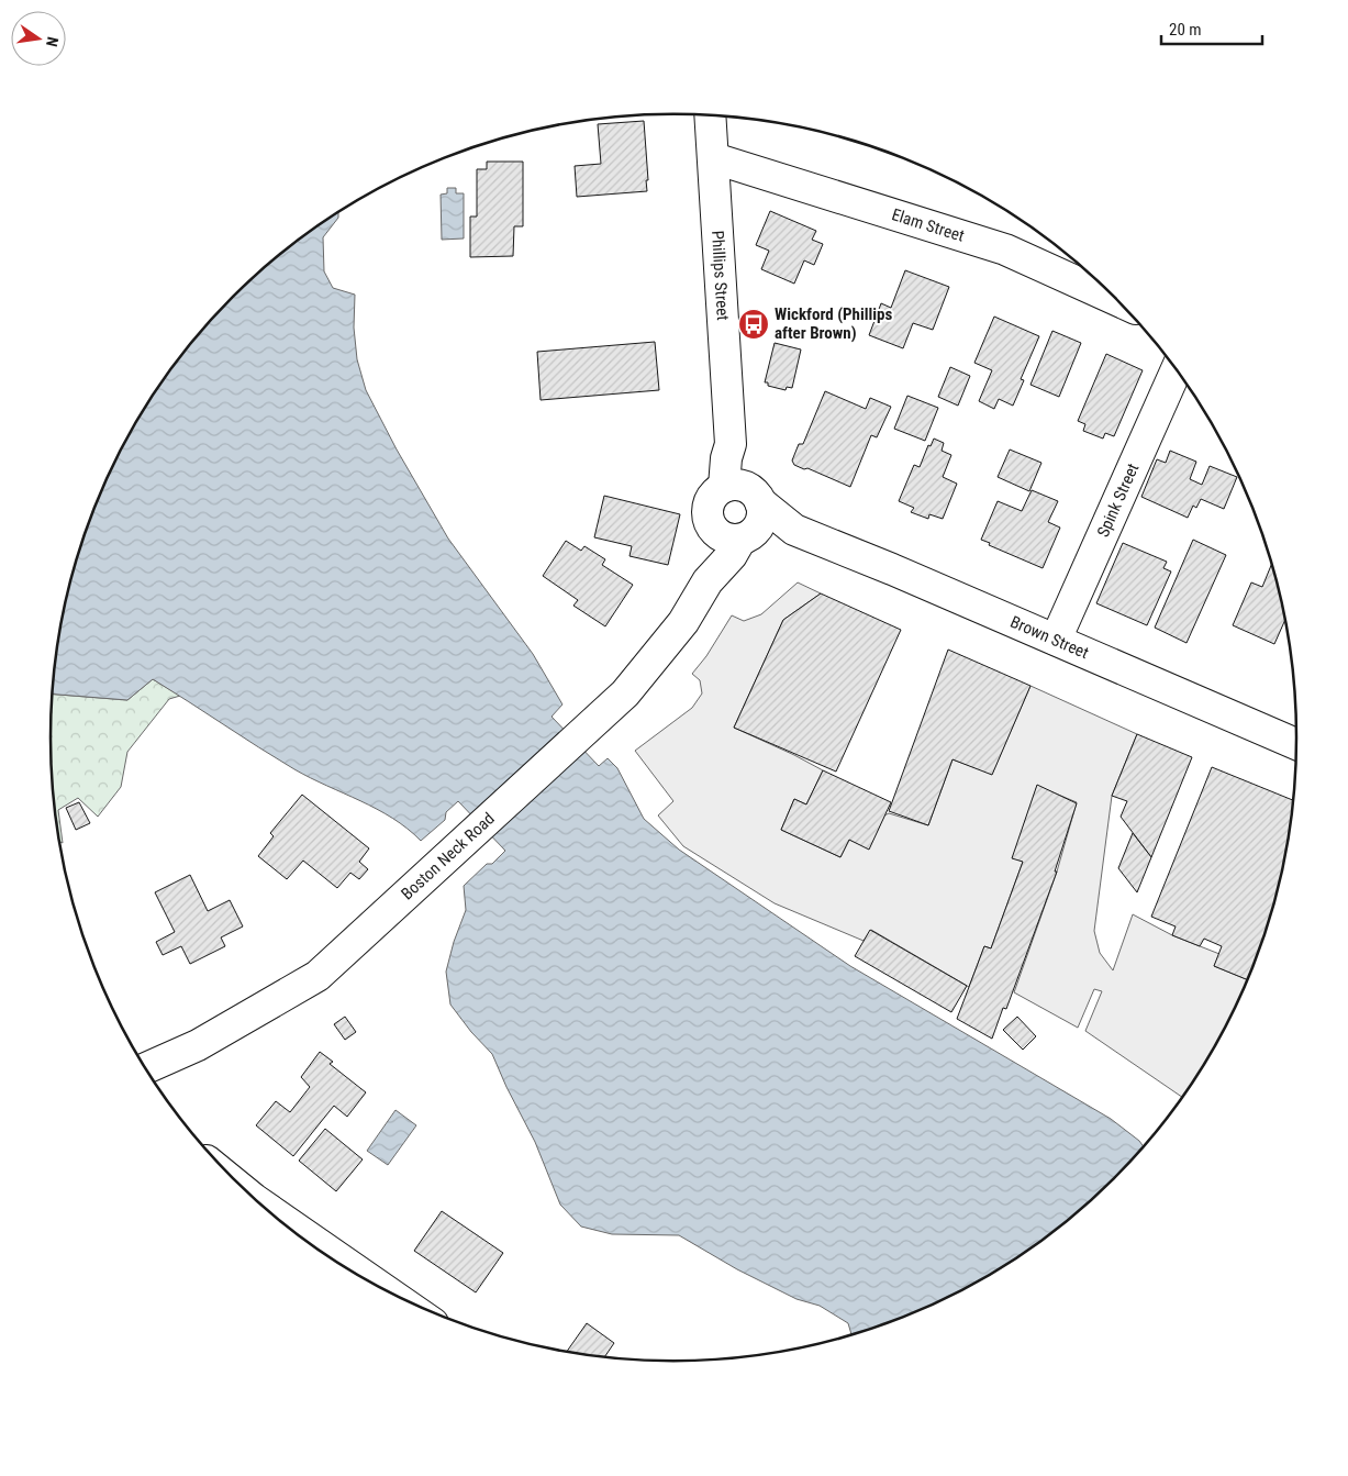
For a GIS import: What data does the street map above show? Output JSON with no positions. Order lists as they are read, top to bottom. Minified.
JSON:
{"streets":{"main road":["Elam Street","Phillips Street","Spink Street","Brown Street","Boston Neck Road"]},"crossings":[["Elam Street","Phillips Street"],["Phillips Street","Brown Street"],["Phillips Street","Boston Neck Road"],["Spink Street","Brown Street"],["Brown Street","Boston Neck Road"]],"places":{"bus stop":["Wickford (Phillips after Brown)"]},"scale_bar":"20 m","north":"right"}
